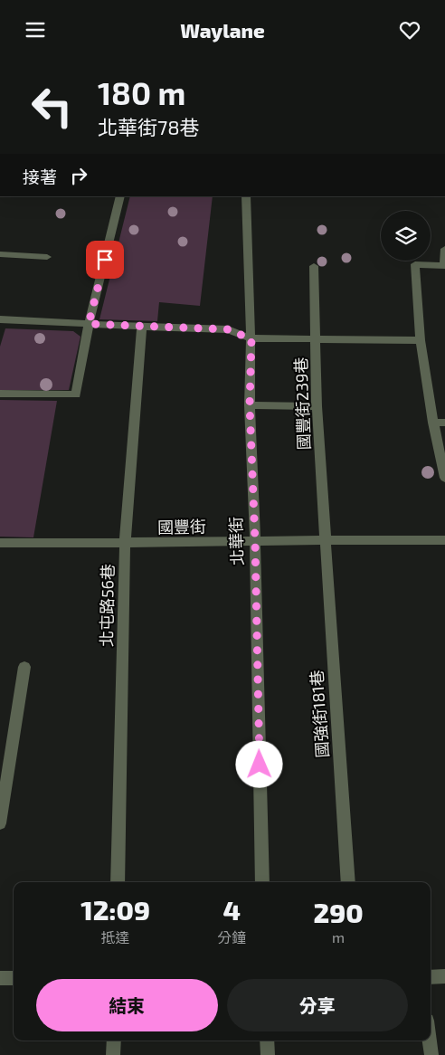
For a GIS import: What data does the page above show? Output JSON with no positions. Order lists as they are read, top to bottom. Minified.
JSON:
{"streets":{"street":["國豐街239巷","國豐街","北華街","北屯路56巷","國強街181巷"]},"crossings":[["國豐街239巷","國豐街"],["國豐街239巷","國強街181巷"],["國豐街","北華街"],["國豐街","北屯路56巷"],["國豐街","國強街181巷"]],"page":{"header":"Waylane","turn":["180 m","北華街78巷"],"then":"接著","eta":["12:09","抵達","4","分鐘","290","m"],"buttons":["結束","分享"]}}
